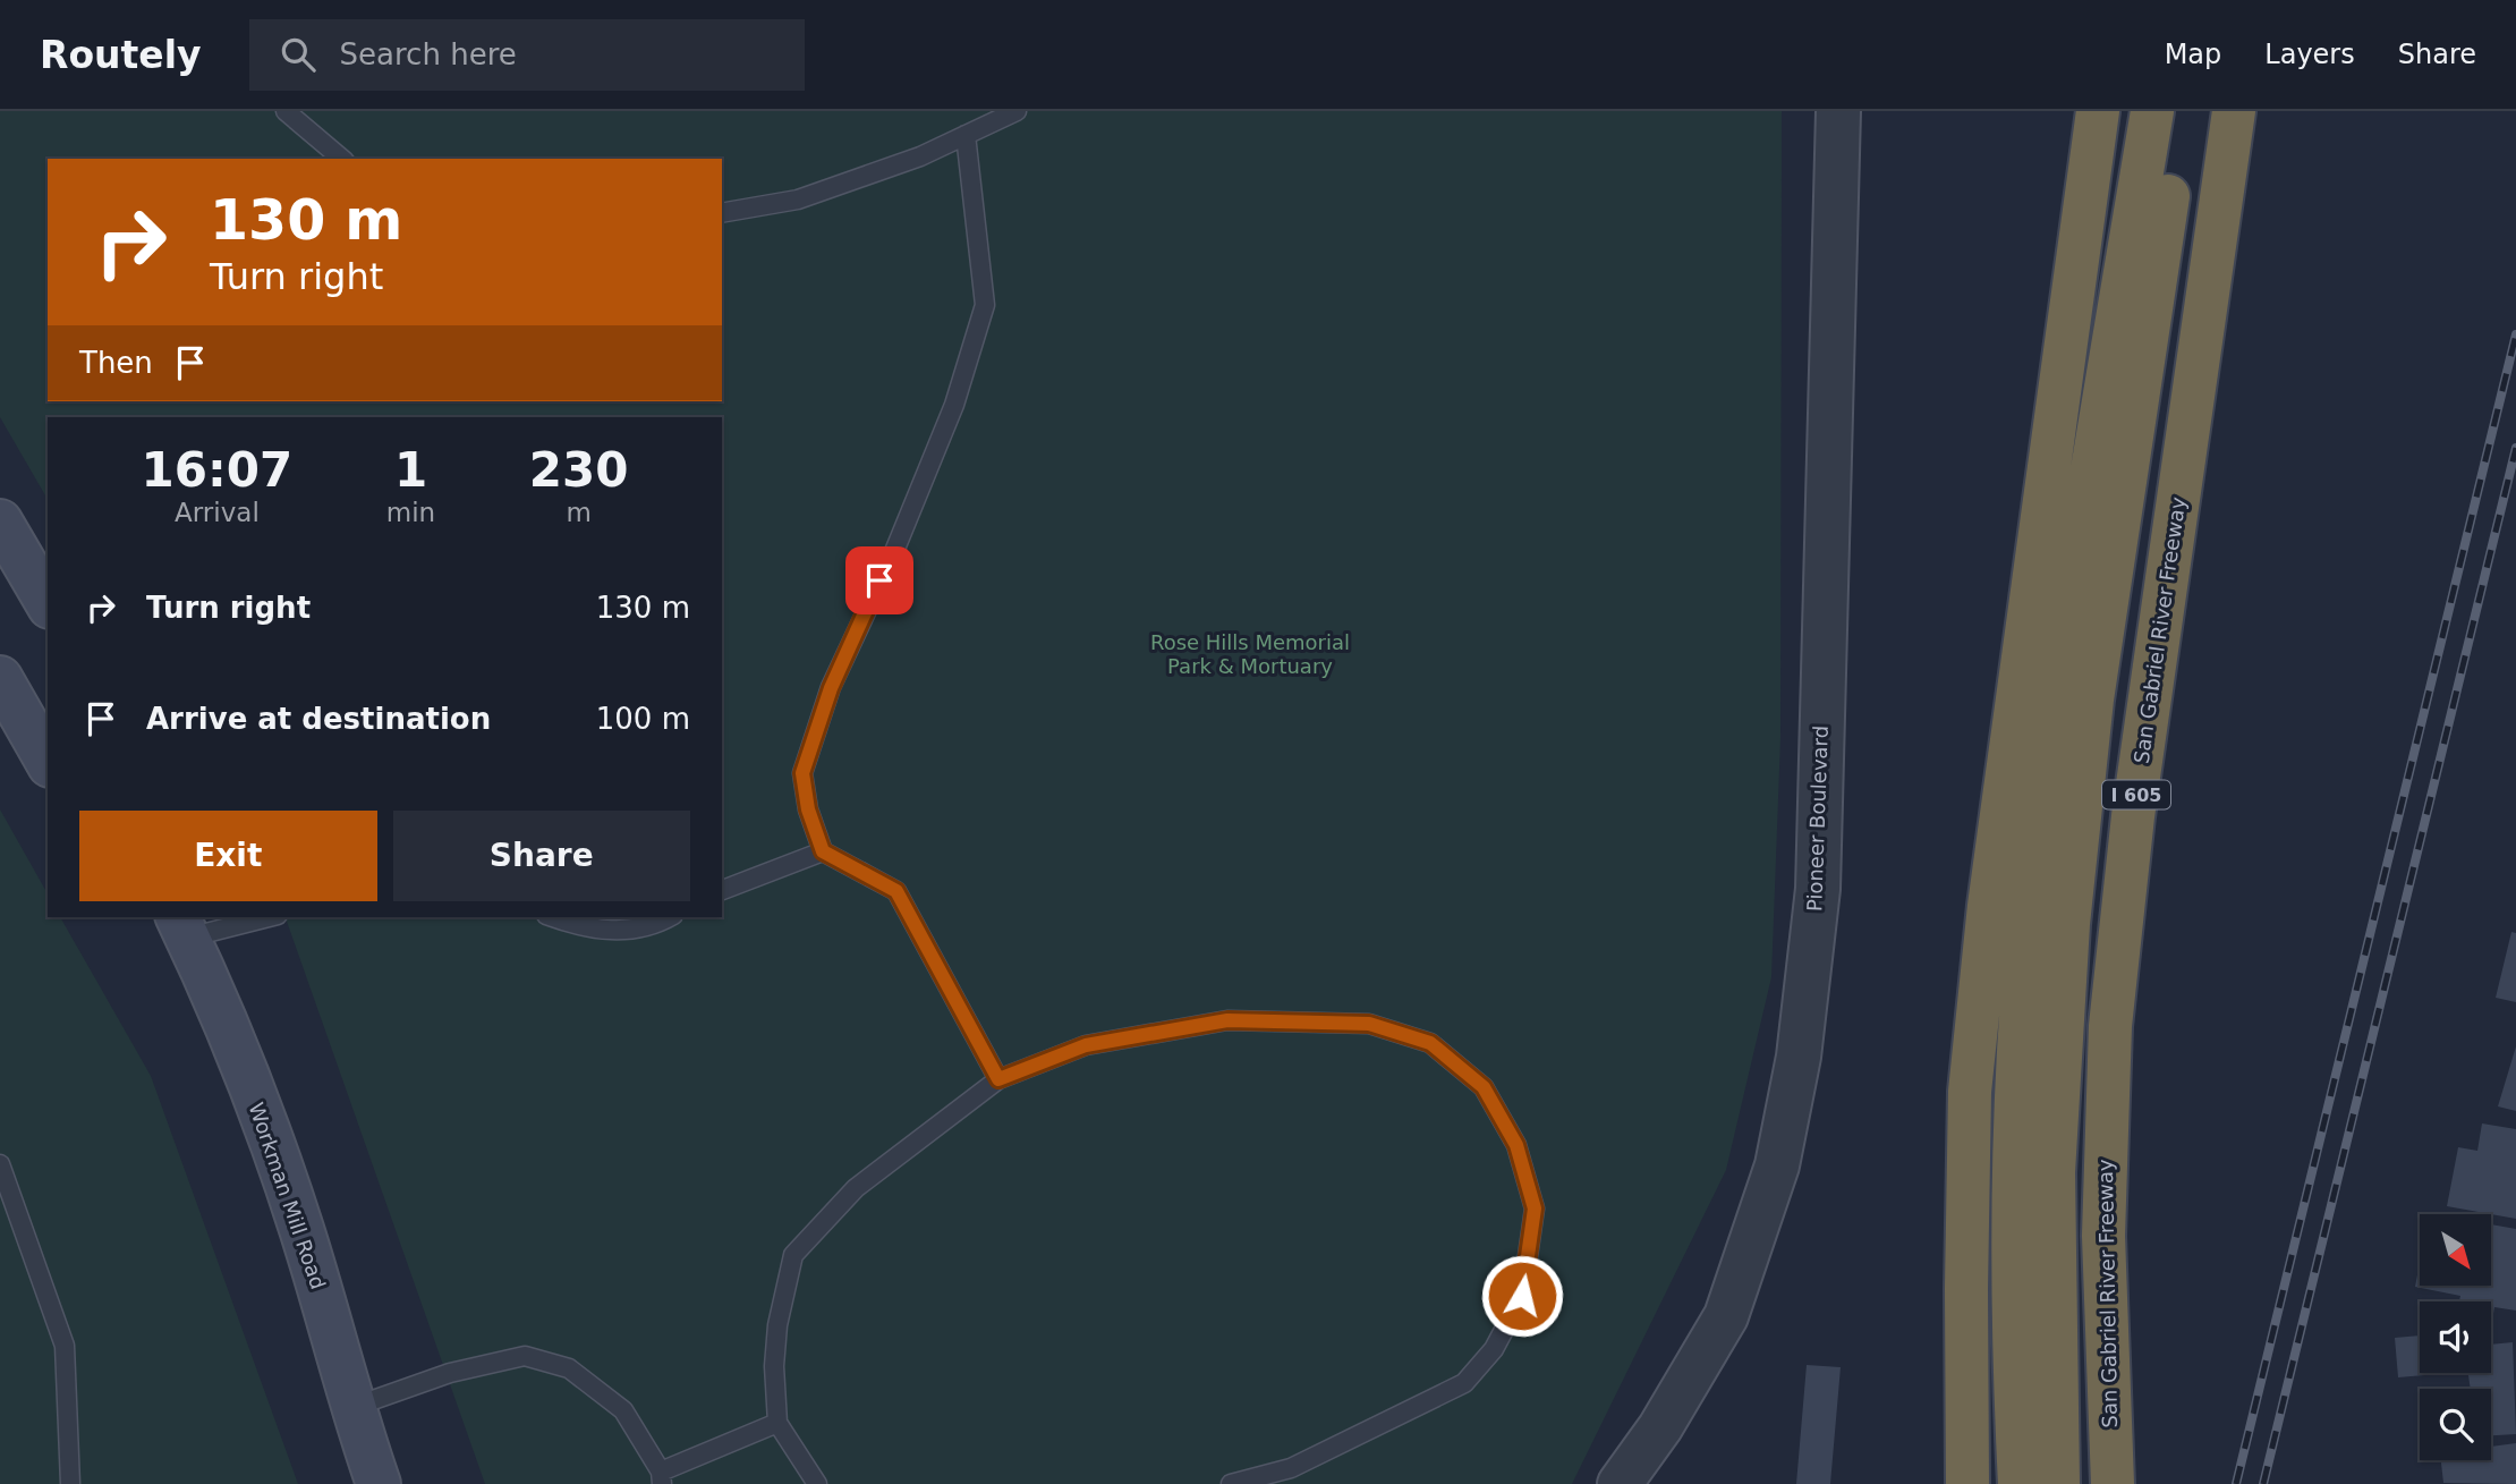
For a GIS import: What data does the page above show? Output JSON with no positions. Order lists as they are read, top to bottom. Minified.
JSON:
{"streets":{"highway":["San Gabriel River Freeway","I 605"],"main road":["Workman Mill Road"],"street":["Pioneer Boulevard"]},"parks":["Rose Hills Memorial Park & Mortuary"],"north":"bottom right","page":{"header":"Routely","search":"Search here","nav":["Map","Layers","Share"],"turn":["130 m","Turn right"],"then":"Then","eta":["16:07","Arrival","1","min","230","m"],"list":[{"name":"Turn right","value":"130 m"},{"name":"Arrive at destination","value":"100 m"}],"buttons":["Exit","Share"]}}
